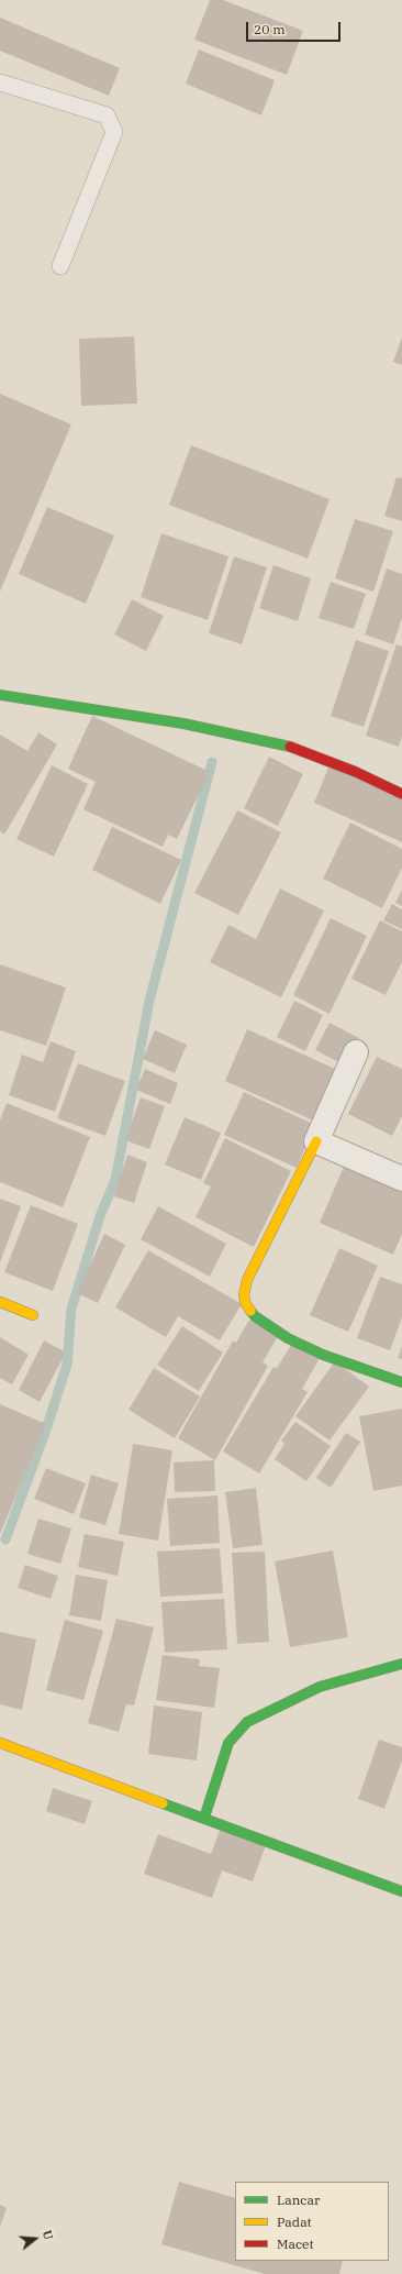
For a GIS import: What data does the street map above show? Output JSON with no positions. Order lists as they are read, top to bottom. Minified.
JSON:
{"legend":["Lancar","Padat","Macet"],"scale_bar":"20 m","north":"right"}
